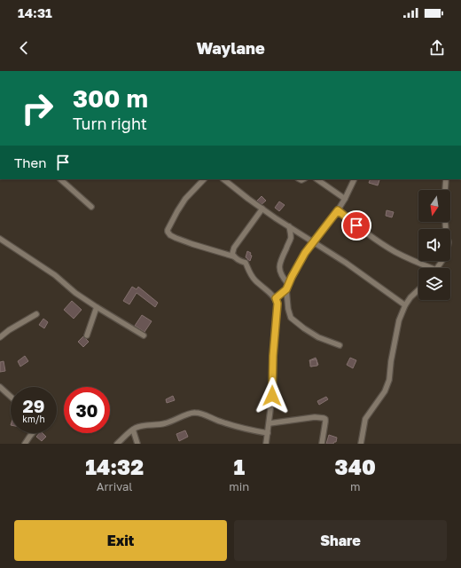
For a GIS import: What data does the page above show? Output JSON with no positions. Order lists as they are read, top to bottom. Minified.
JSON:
{"north":"bottom","page":{"status":"14:31","header":"Waylane","turn":["300 m","Turn right"],"then":"Then","speed":"29 km/h","limit":"30","eta":["14:32","Arrival","1","min","340","m"],"buttons":["Exit","Share"]}}
